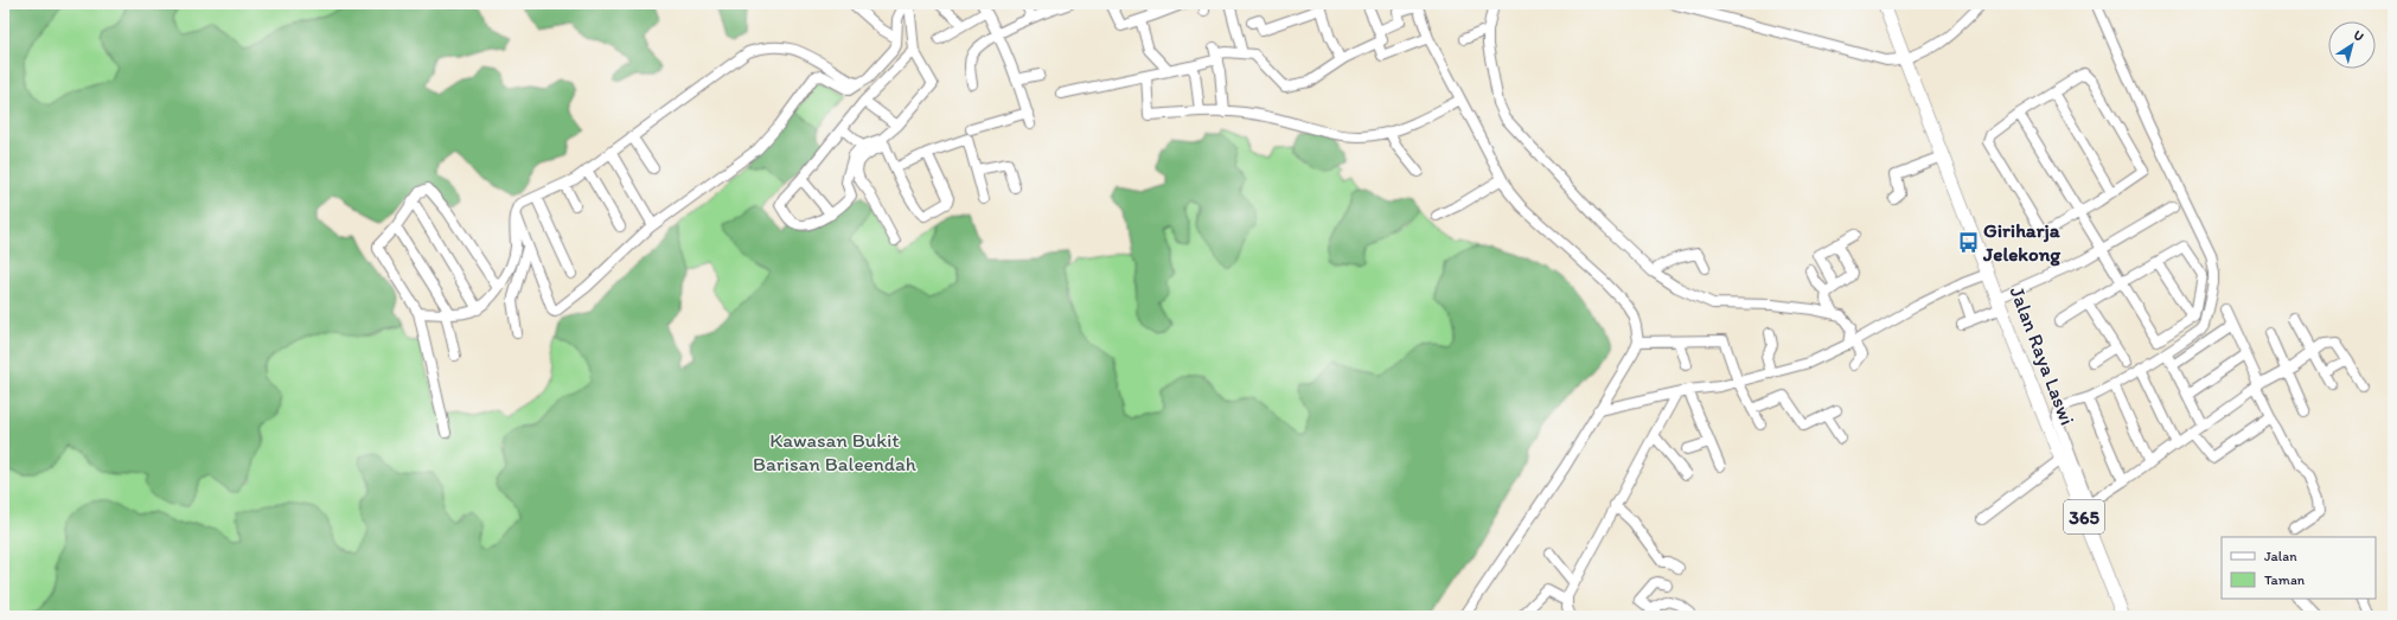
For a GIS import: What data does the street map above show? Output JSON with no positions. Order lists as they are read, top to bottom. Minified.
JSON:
{"streets":{"main road":["Jalan Raya Laswi","365"]},"parks":["Kawasan Bukit Barisan Baleendah"],"places":{"bus stop":["Giriharja Jelekong"]},"legend":["Jalan","Taman"],"north":"top right"}
